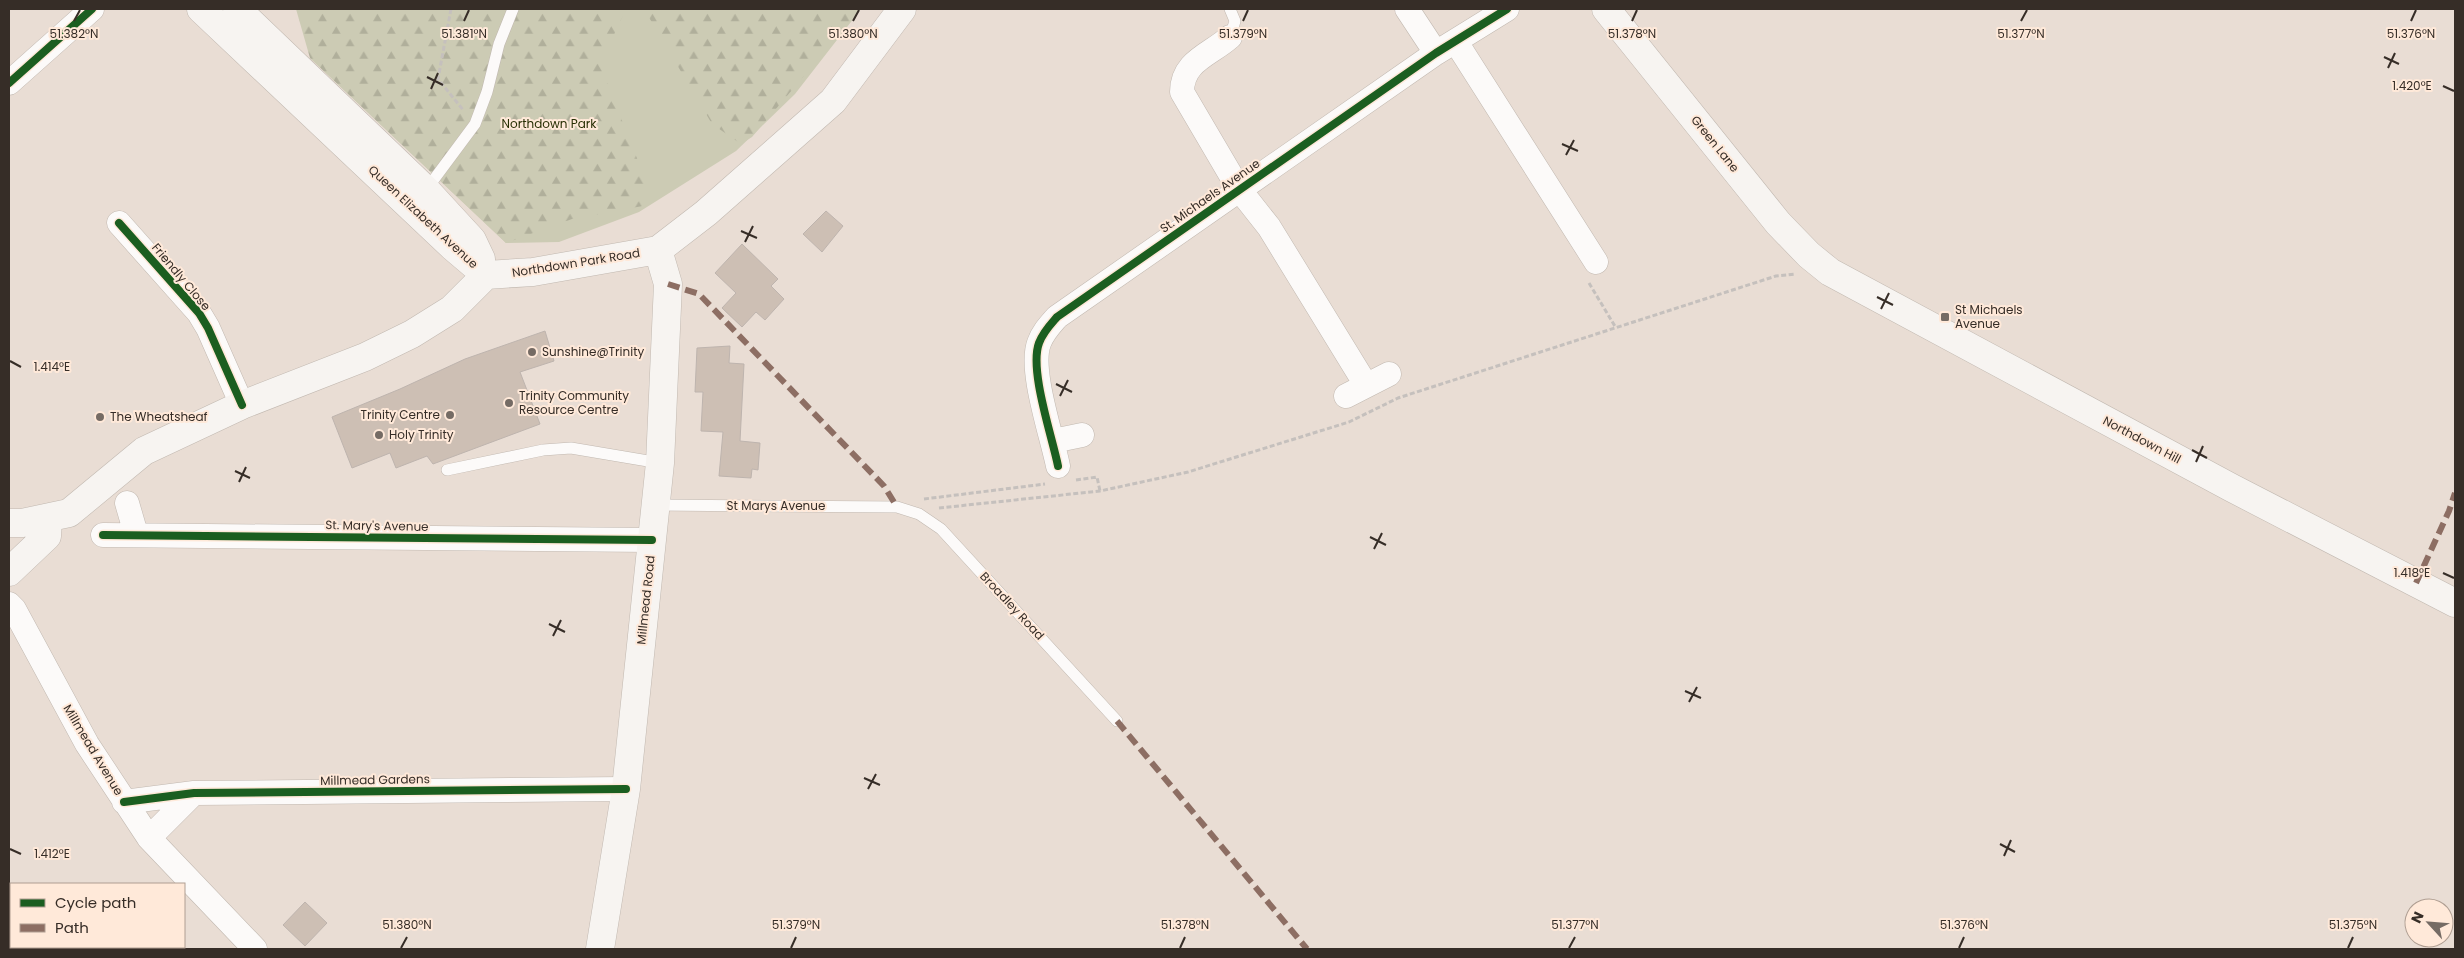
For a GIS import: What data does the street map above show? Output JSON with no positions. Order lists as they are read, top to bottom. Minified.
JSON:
{"streets":{"main road":["Green Lane","Queen Elizabeth Avenue","Northdown Park Road","Northdown Hill","Millmead Road"],"street":["St. Michaels Avenue","Friendly Close","St. Mary's Avenue","Millmead Avenue","Millmead Gardens"],"lane":["St Marys Avenue","Broadley Road"]},"crossings":[["Green Lane","Northdown Hill"],["Queen Elizabeth Avenue","Northdown Park Road"],["Northdown Park Road","Millmead Road"],["St Marys Avenue","Millmead Road"],["St Marys Avenue","Broadley Road"],["St. Mary's Avenue","Millmead Road"],["Millmead Road","Millmead Gardens"],["Millmead Avenue","Millmead Gardens"]],"parks":["Northdown Park"],"places":{"transit":["St Michaels Avenue"],"other":["Sunshine@Trinity","Trinity Community Resource Centre","Trinity Centre","The Wheatsheaf","Holy Trinity"]},"legend":["Cycle path","Path"],"north":"top left","coordinates":["51.382°N","51.381°N","51.380°N","51.379°N","51.378°N","51.377°N","51.376°N","1.420°E","1.414°E","1.418°E","1.412°E","51.375°N"]}
